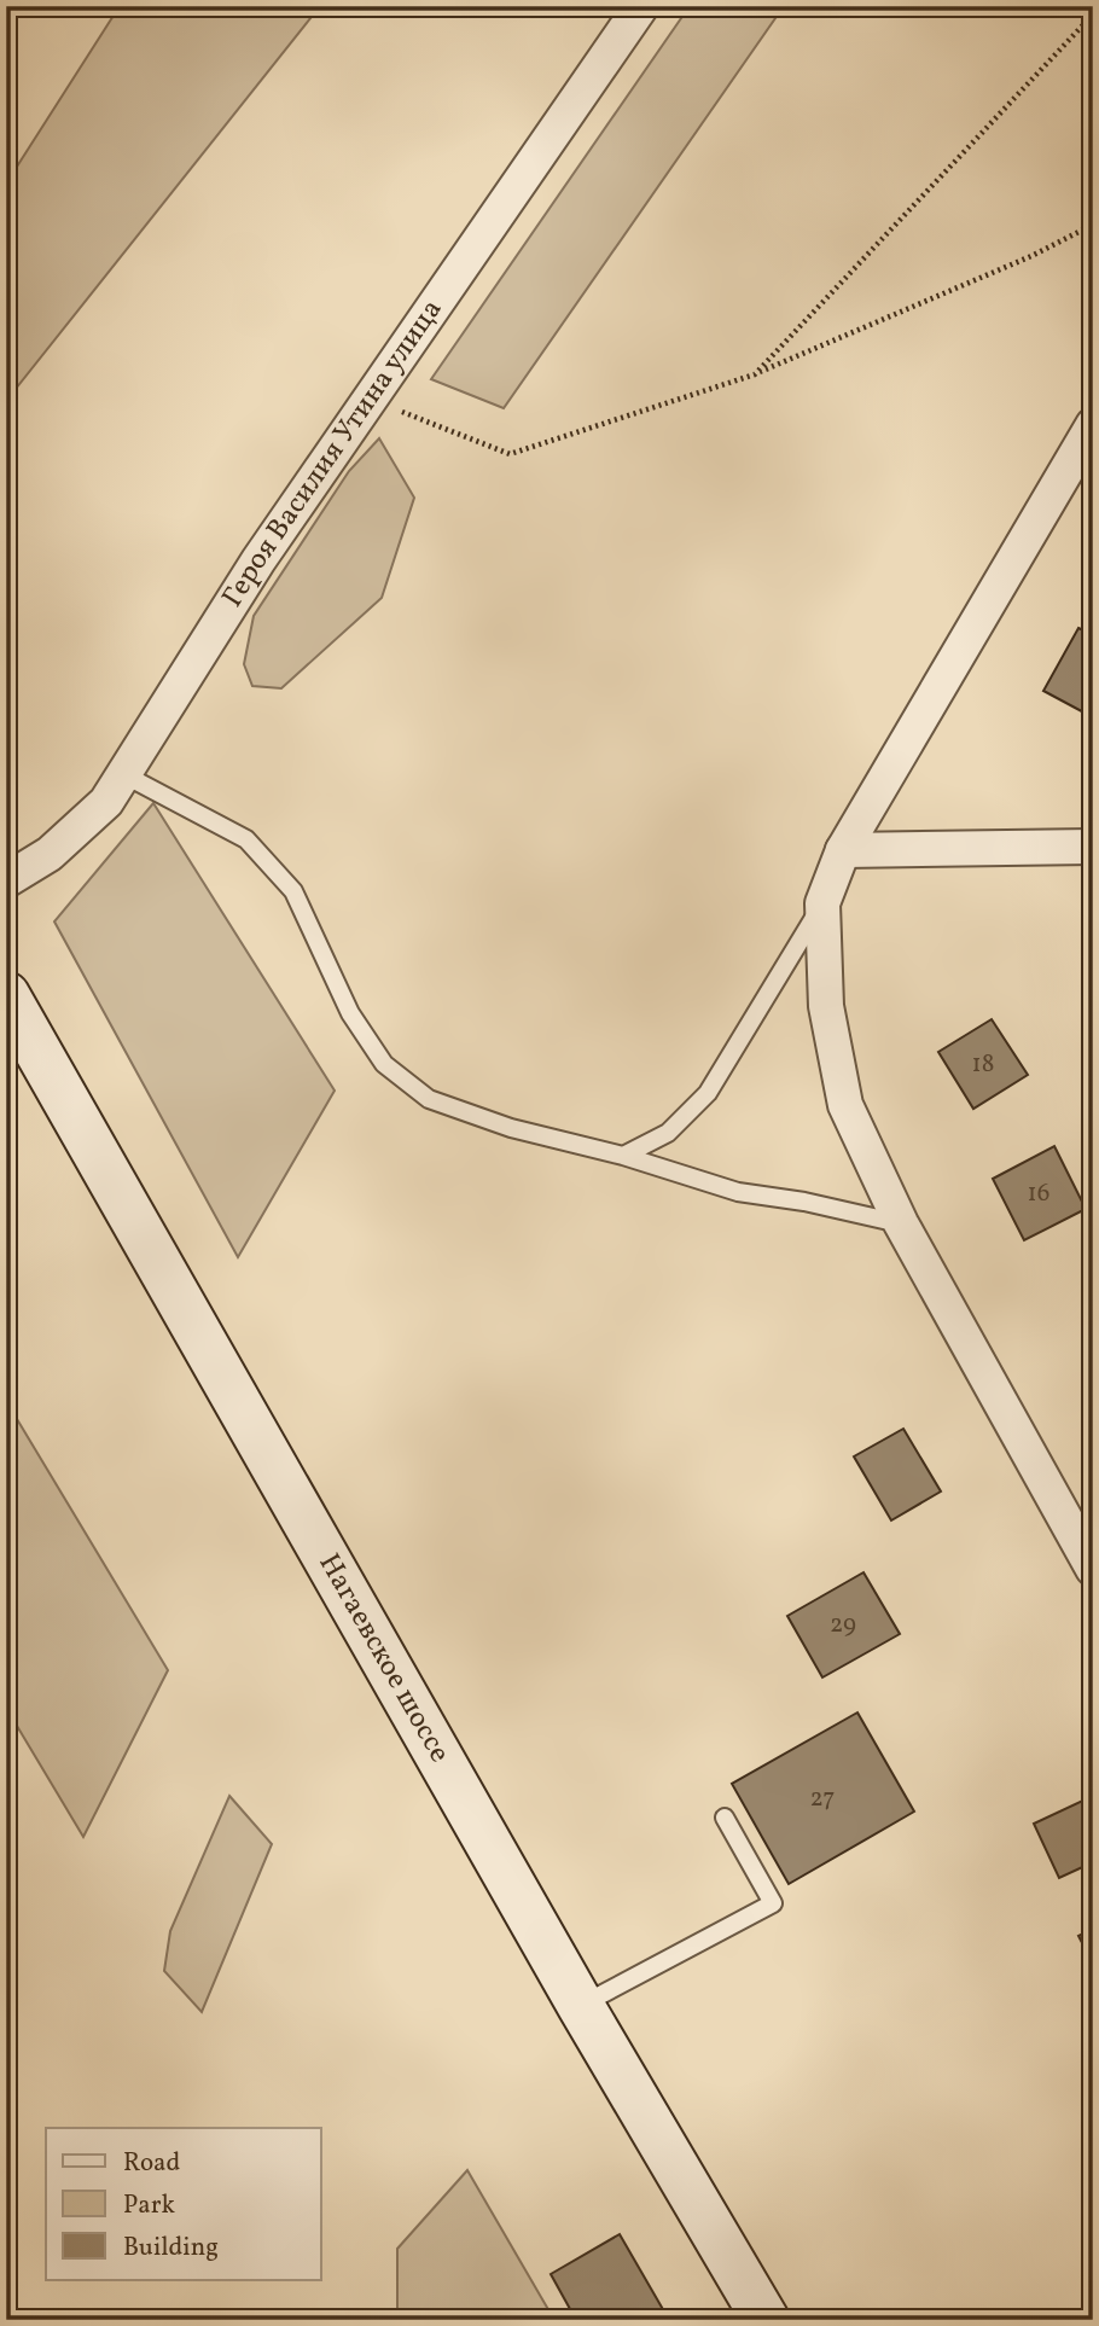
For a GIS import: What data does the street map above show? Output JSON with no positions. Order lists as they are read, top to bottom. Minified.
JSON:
{"streets":{"street":["Героя Василия Утина улица","Нагаевское шоссе"]},"house_numbers":["18","16","29","27"],"legend":["Road","Park","Building"]}
